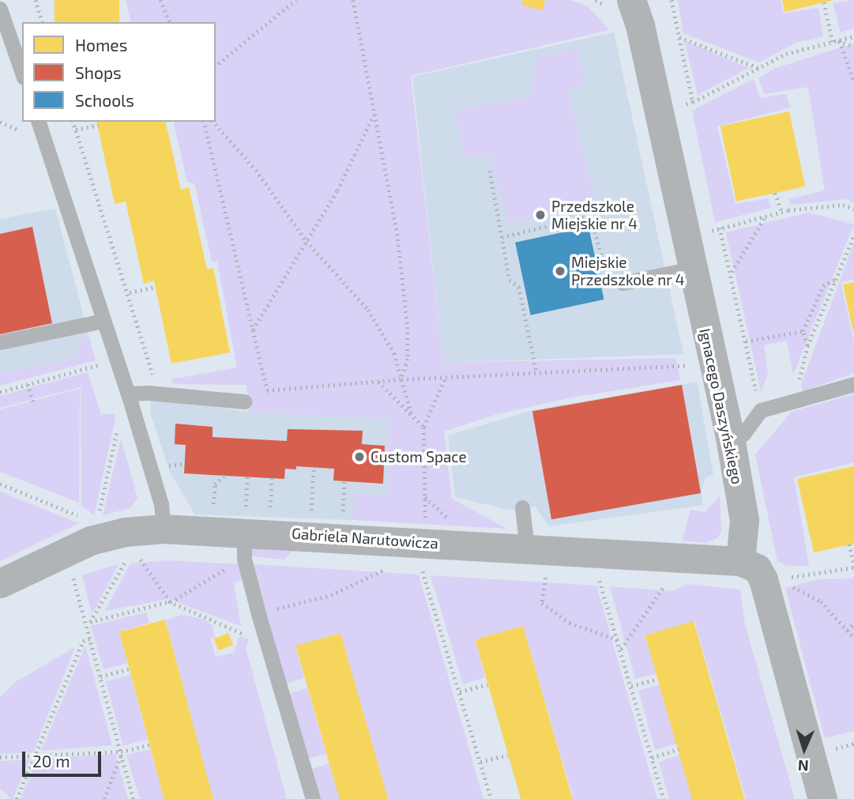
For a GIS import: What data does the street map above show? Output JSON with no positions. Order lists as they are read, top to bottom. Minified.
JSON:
{"streets":{"street":["Ignacego Daszyńskiego","Gabriela Narutowicza"]},"crossings":[["Ignacego Daszyńskiego","Gabriela Narutowicza"]],"places":["Przedszkole Miejskie nr 4","Miejskie Przedszkole nr 4","Custom Space"],"legend":["Homes","Shops","Schools"],"scale_bar":"20 m","north":"bottom"}
